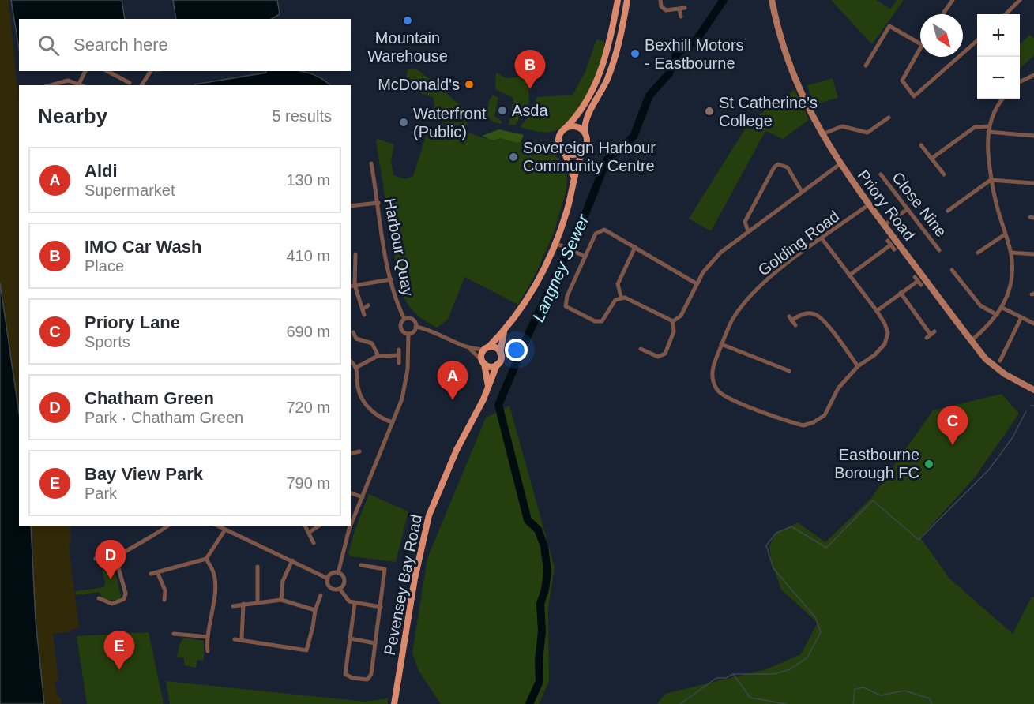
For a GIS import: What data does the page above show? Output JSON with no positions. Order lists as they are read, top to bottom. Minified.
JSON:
{"streets":{"main road":["Pevensey Bay Road"],"street":["Close Nine","Priory Road","Golding Road","Harbour Quay"]},"crossings":[["Priory Road","Golding Road"]],"water":["Langney Sewer"],"places":["Mountain Warehouse","Bexhill Motors - Eastbourne","McDonald's","Asda","St Catherine's College","Waterfront (Public)","Sovereign Harbour Community Centre","Eastbourne Borough FC"],"north":"bottom right","page":{"map_buttons":["+","−"],"search":"Search here","pins":["B","A","C","D","E"],"heading":["Nearby","5 results"],"list":[{"mark":"A","name":"Aldi","note":"Supermarket","value":"130 m"},{"mark":"B","name":"IMO Car Wash","note":"Place","value":"410 m"},{"mark":"C","name":"Priory Lane","note":"Sports","value":"690 m"},{"mark":"D","name":"Chatham Green","note":"Park · Chatham Green","value":"720 m"},{"mark":"E","name":"Bay View Park","note":"Park","value":"790 m"}]}}
